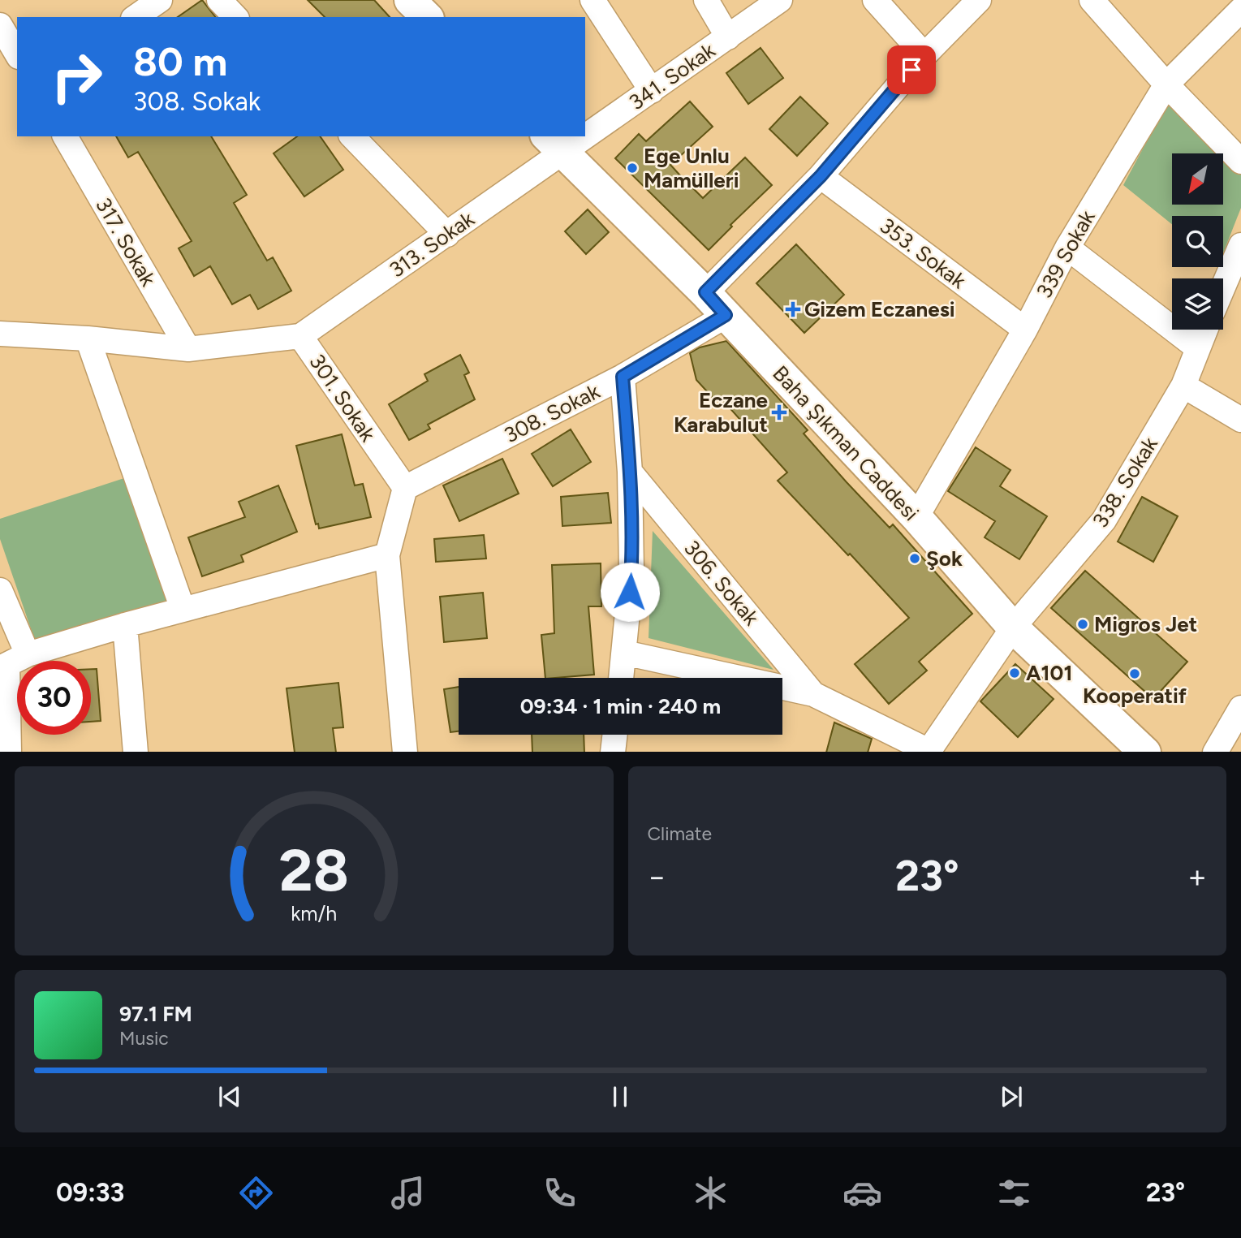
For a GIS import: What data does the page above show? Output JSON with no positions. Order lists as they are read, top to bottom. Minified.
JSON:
{"streets":{"main road":["Baha Şıkman Caddesi"],"street":["341. Sokak","317. Sokak","313. Sokak","353. Sokak","339 Sokak","301. Sokak","308. Sokak","338. Sokak","306. Sokak"]},"crossings":[["341. Sokak","313. Sokak"],["341. Sokak","Baha Şıkman Caddesi"],["317. Sokak","301. Sokak"],["313. Sokak","301. Sokak"],["313. Sokak","Baha Şıkman Caddesi"],["353. Sokak","339 Sokak"],["339 Sokak","Baha Şıkman Caddesi"],["301. Sokak","308. Sokak"],["308. Sokak","Baha Şıkman Caddesi"],["Baha Şıkman Caddesi","338. Sokak"]],"places":{"other":["Ege Unlu Mamülleri","Şok","Migros Jet","A101","Kooperatif"],"health":["Gizem Eczanesi","Eczane Karabulut"]},"north":"bottom left","page":{"turn":["80 m","308. Sokak"],"limit":"30","trip":"09:34 · 1 min · 240 m","tile":"Climate","heat":["−","23°","+"],"song":["97.1 FM","Music"],"tabs":["09:33","23°"],"gauge":["28","km/h"]}}
